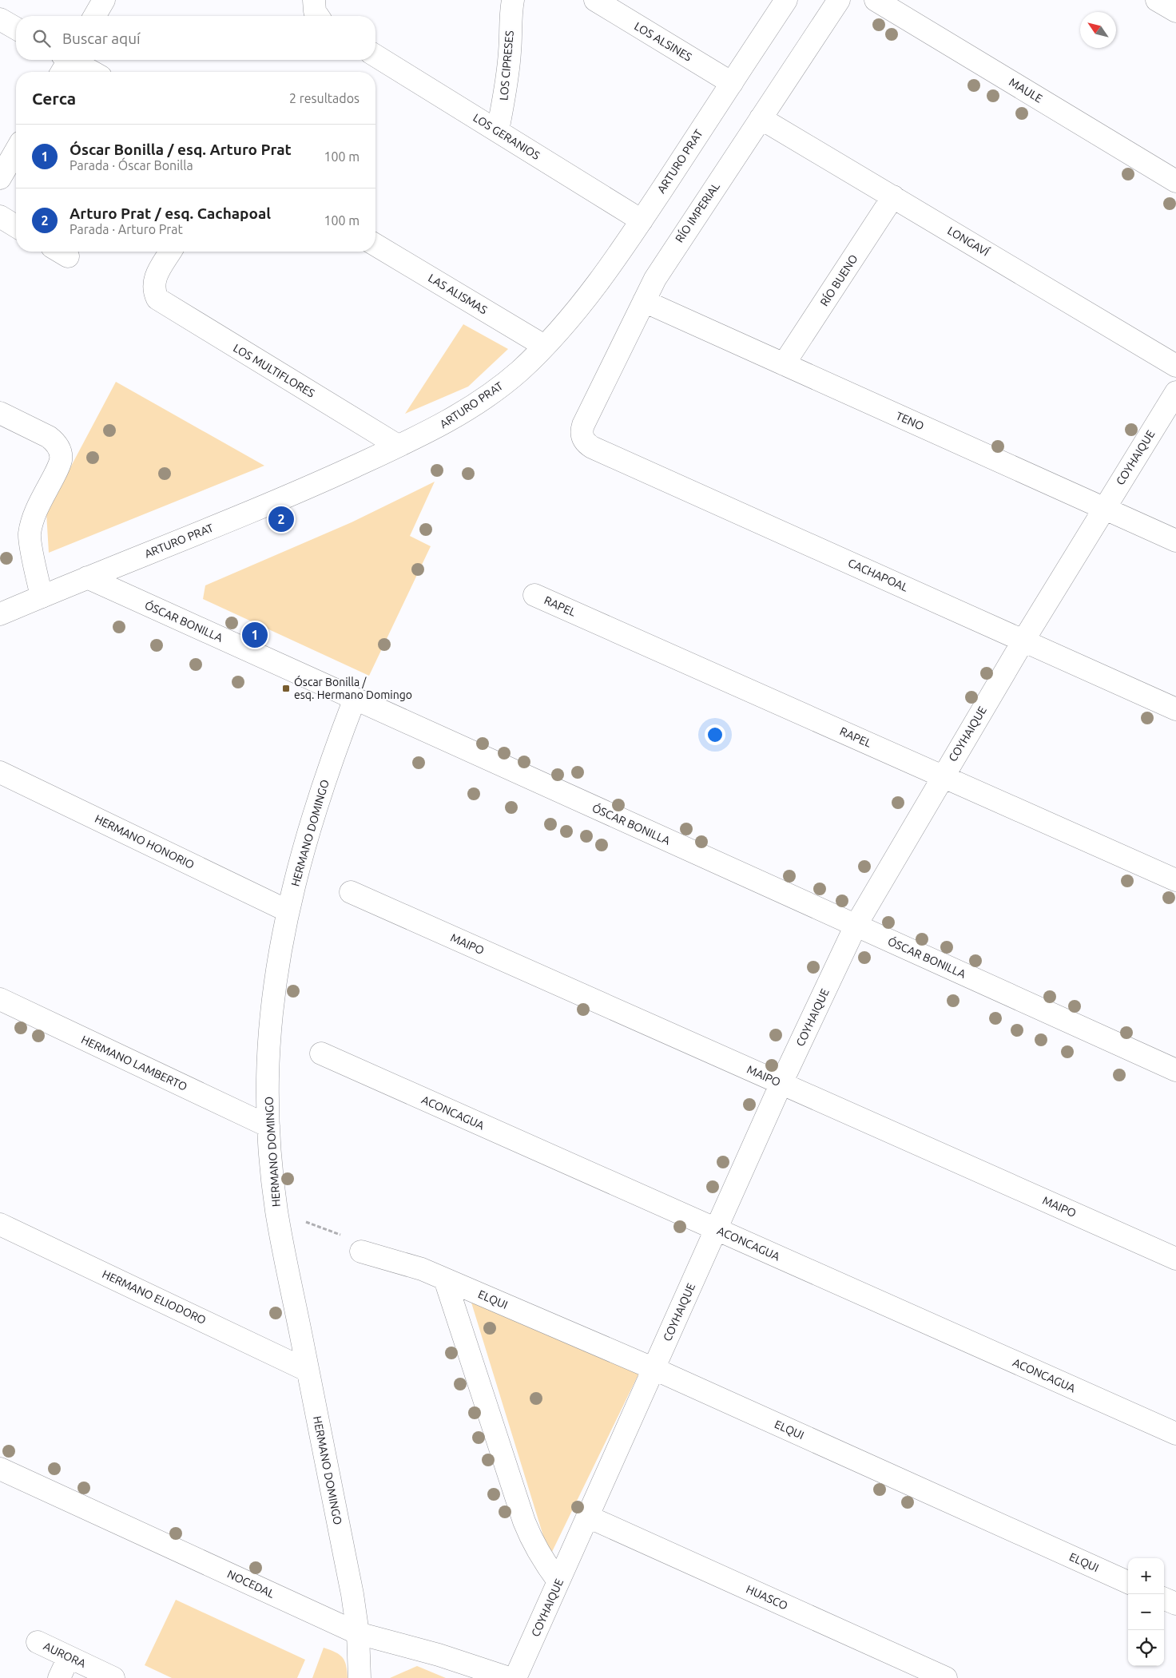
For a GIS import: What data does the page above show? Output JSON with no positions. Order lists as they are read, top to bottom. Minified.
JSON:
{"streets":{"street":["LOS ALSINES","LOS CIPRESES","MAULE","LOS GERANIOS","ARTURO PRAT","RÍO IMPERIAL","LONGAVÍ","RÍO BUENO","LAS ALISMAS","LOS MULTIFLORES","TENO","COYHAIQUE","CACHAPOAL","RAPEL","ÓSCAR BONILLA","HERMANO DOMINGO","HERMANO HONORIO","MAIPO","HERMANO LAMBERTO","ACONCAGUA","HERMANO ELIODORO","ELQUI","NOCEDAL","HUASCO","AURORA"]},"crossings":[["LOS ALSINES","ARTURO PRAT"],["LOS CIPRESES","LOS GERANIOS"],["LOS GERANIOS","ARTURO PRAT"],["ARTURO PRAT","LAS ALISMAS"],["ARTURO PRAT","LOS MULTIFLORES"],["ARTURO PRAT","ÓSCAR BONILLA"],["RÍO IMPERIAL","LONGAVÍ"],["RÍO IMPERIAL","TENO"],["RÍO IMPERIAL","CACHAPOAL"],["LONGAVÍ","RÍO BUENO"],["RÍO BUENO","TENO"],["TENO","COYHAIQUE"],["COYHAIQUE","CACHAPOAL"],["COYHAIQUE","RAPEL"],["COYHAIQUE","ÓSCAR BONILLA"],["COYHAIQUE","MAIPO"],["COYHAIQUE","ACONCAGUA"],["COYHAIQUE","ELQUI"],["COYHAIQUE","HUASCO"],["ÓSCAR BONILLA","HERMANO DOMINGO"],["HERMANO DOMINGO","HERMANO HONORIO"],["HERMANO DOMINGO","HERMANO LAMBERTO"],["HERMANO DOMINGO","HERMANO ELIODORO"],["HERMANO DOMINGO","NOCEDAL"]],"places":{"transit":["Óscar Bonilla / esq. Hermano Domingo"]},"north":"top left","page":{"search":"Buscar aquí","heading":["Cerca","2 resultados"],"list":[{"mark":"1","name":"Óscar Bonilla / esq. Arturo Prat","note":"Parada · Óscar Bonilla","value":"100 m"},{"mark":"2","name":"Arturo Prat / esq. Cachapoal","note":"Parada · Arturo Prat","value":"100 m"}],"pins":["2","1"],"map_buttons":["+","−"]}}
